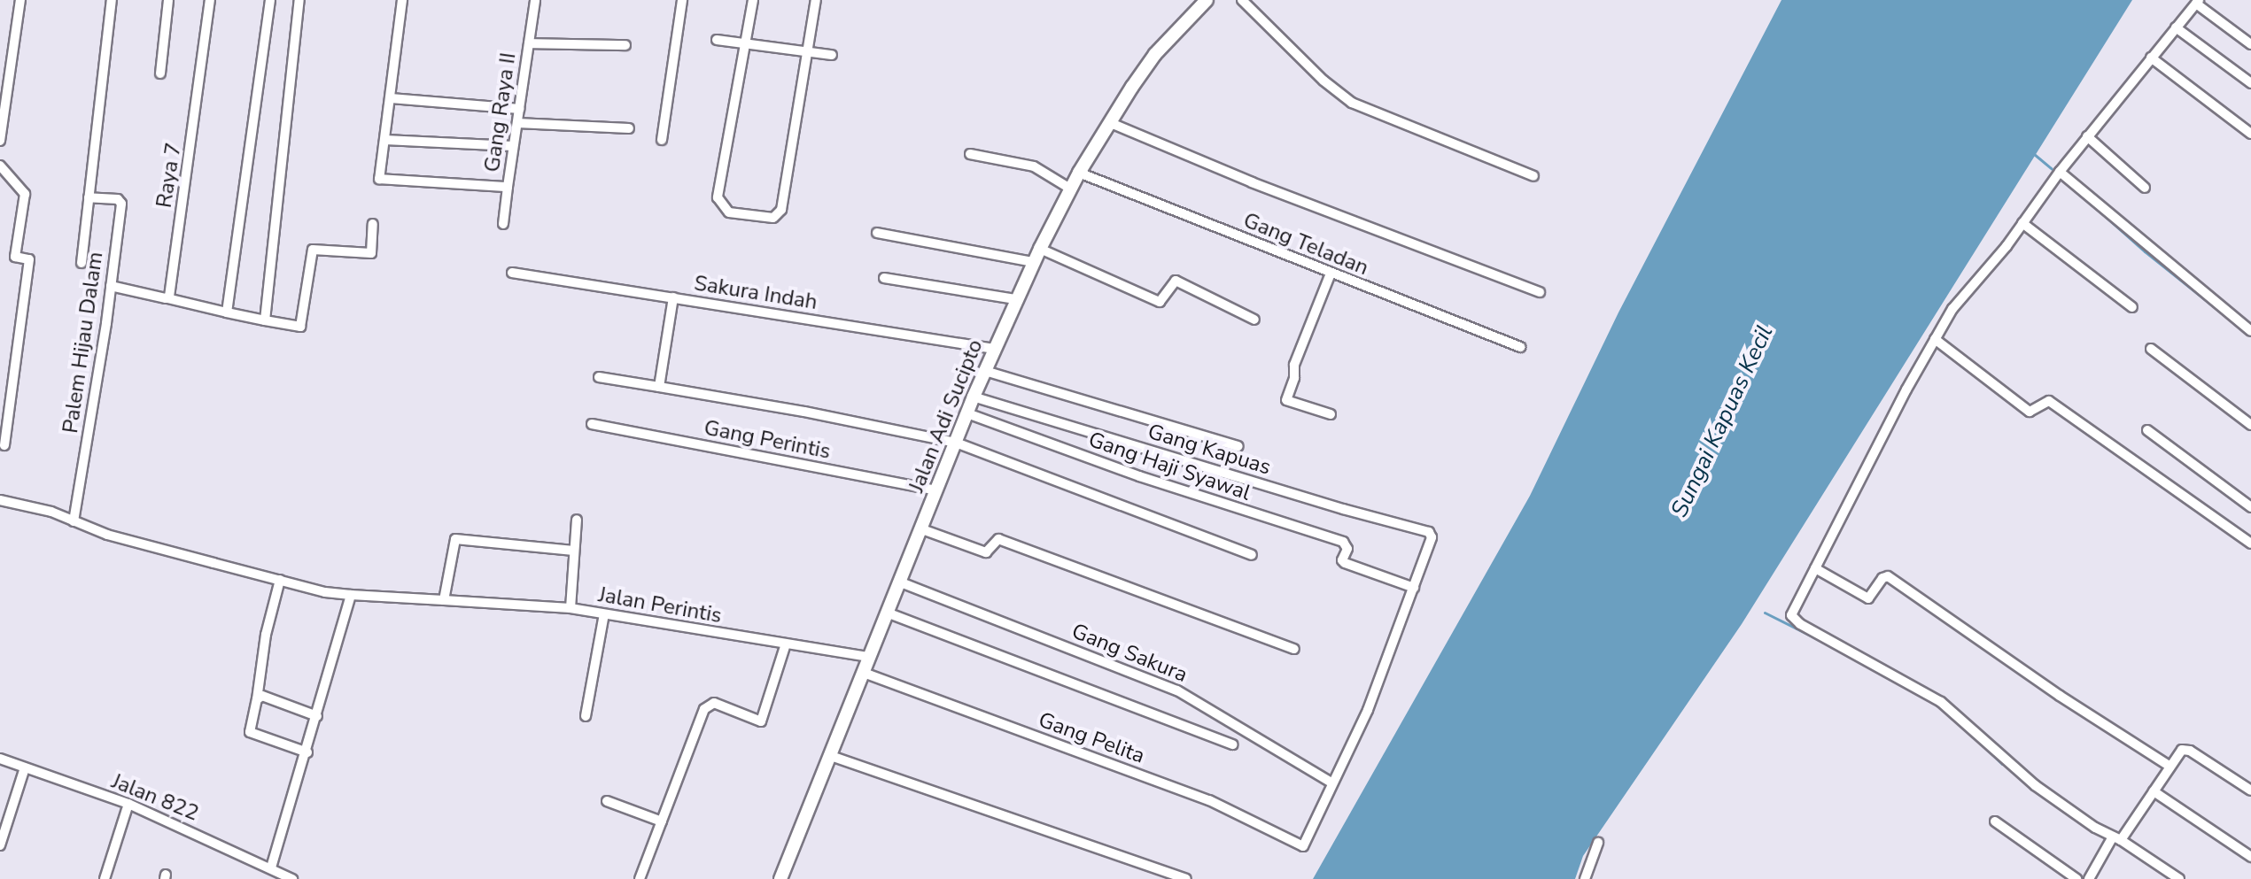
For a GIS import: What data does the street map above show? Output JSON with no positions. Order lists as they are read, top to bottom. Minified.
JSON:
{"streets":{"main road":["Jalan Adi Sucipto"],"street":["Gang Raya II","Raya 7","Gang Teladan","Sakura Indah","Palem Hijau Dalam","Gang Perintis","Gang Kapuas","Gang Haji Syawal","Jalan Perintis","Gang Sakura","Gang Pelita","Jalan 822"]},"crossings":[["Gang Teladan","Jalan Adi Sucipto"],["Sakura Indah","Jalan Adi Sucipto"],["Palem Hijau Dalam","Jalan Perintis"],["Jalan Adi Sucipto","Gang Perintis"],["Jalan Adi Sucipto","Gang Kapuas"],["Jalan Adi Sucipto","Gang Haji Syawal"],["Jalan Adi Sucipto","Jalan Perintis"],["Jalan Adi Sucipto","Gang Sakura"],["Jalan Adi Sucipto","Gang Pelita"],["Gang Kapuas","Gang Haji Syawal"],["Gang Sakura","Gang Pelita"]],"water":["Sungai Kapuas Kecil"]}
